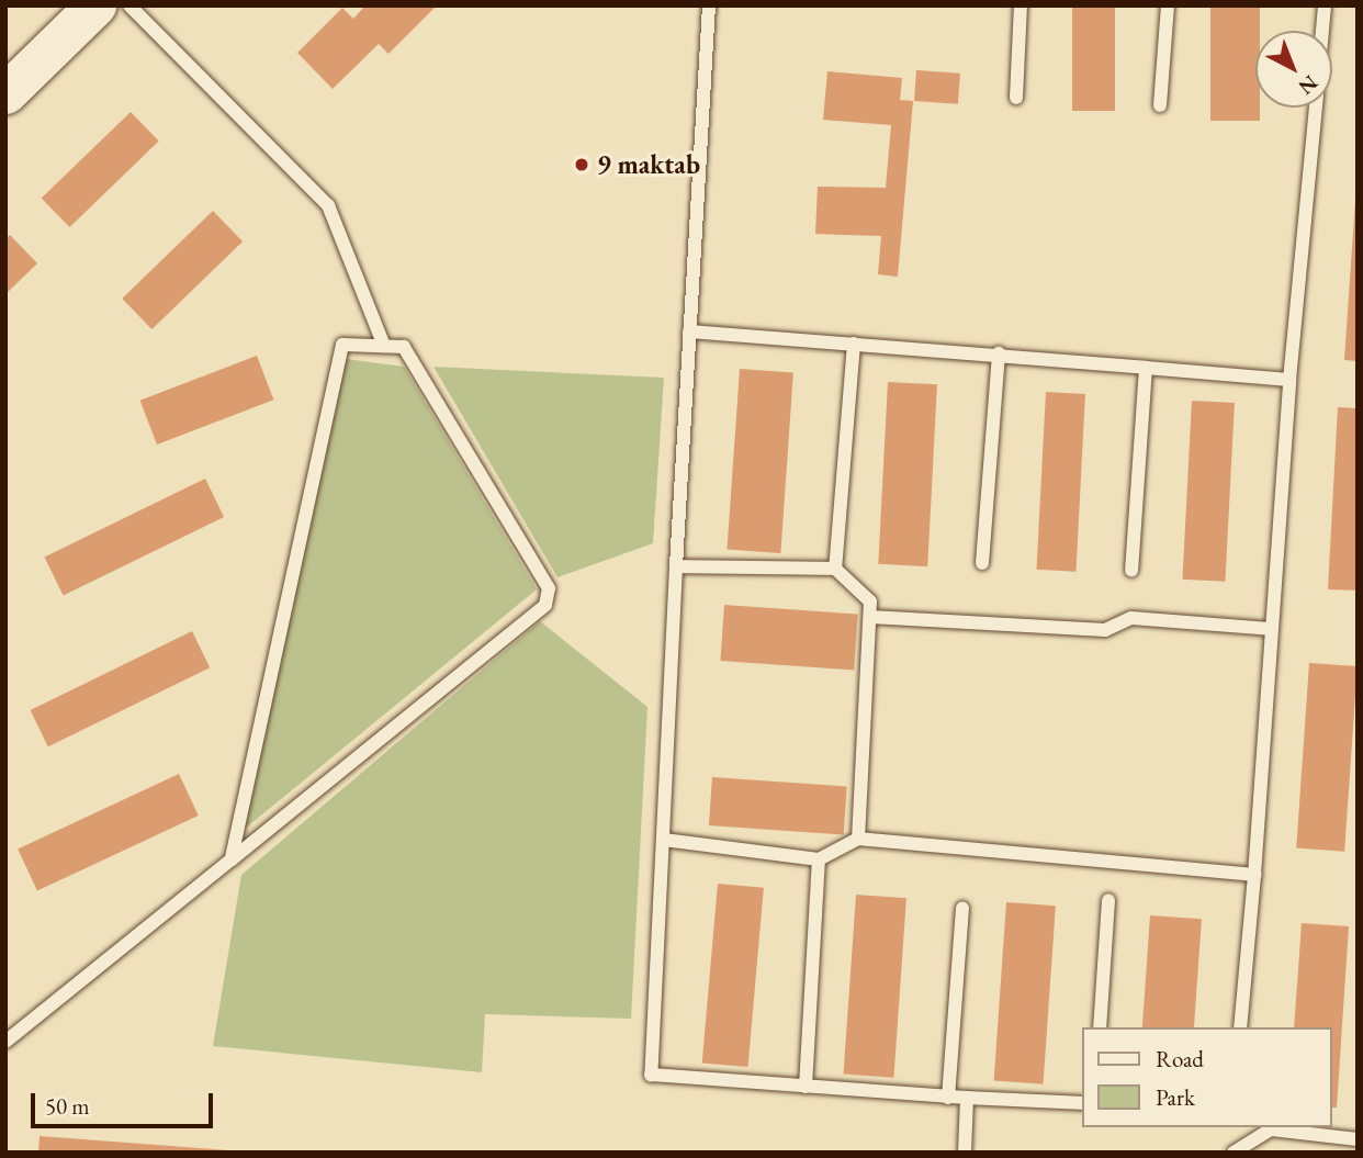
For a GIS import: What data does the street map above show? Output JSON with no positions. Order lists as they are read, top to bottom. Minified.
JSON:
{"places":["9 maktab"],"legend":["Road","Park"],"scale_bar":"50 m","north":"bottom right"}
